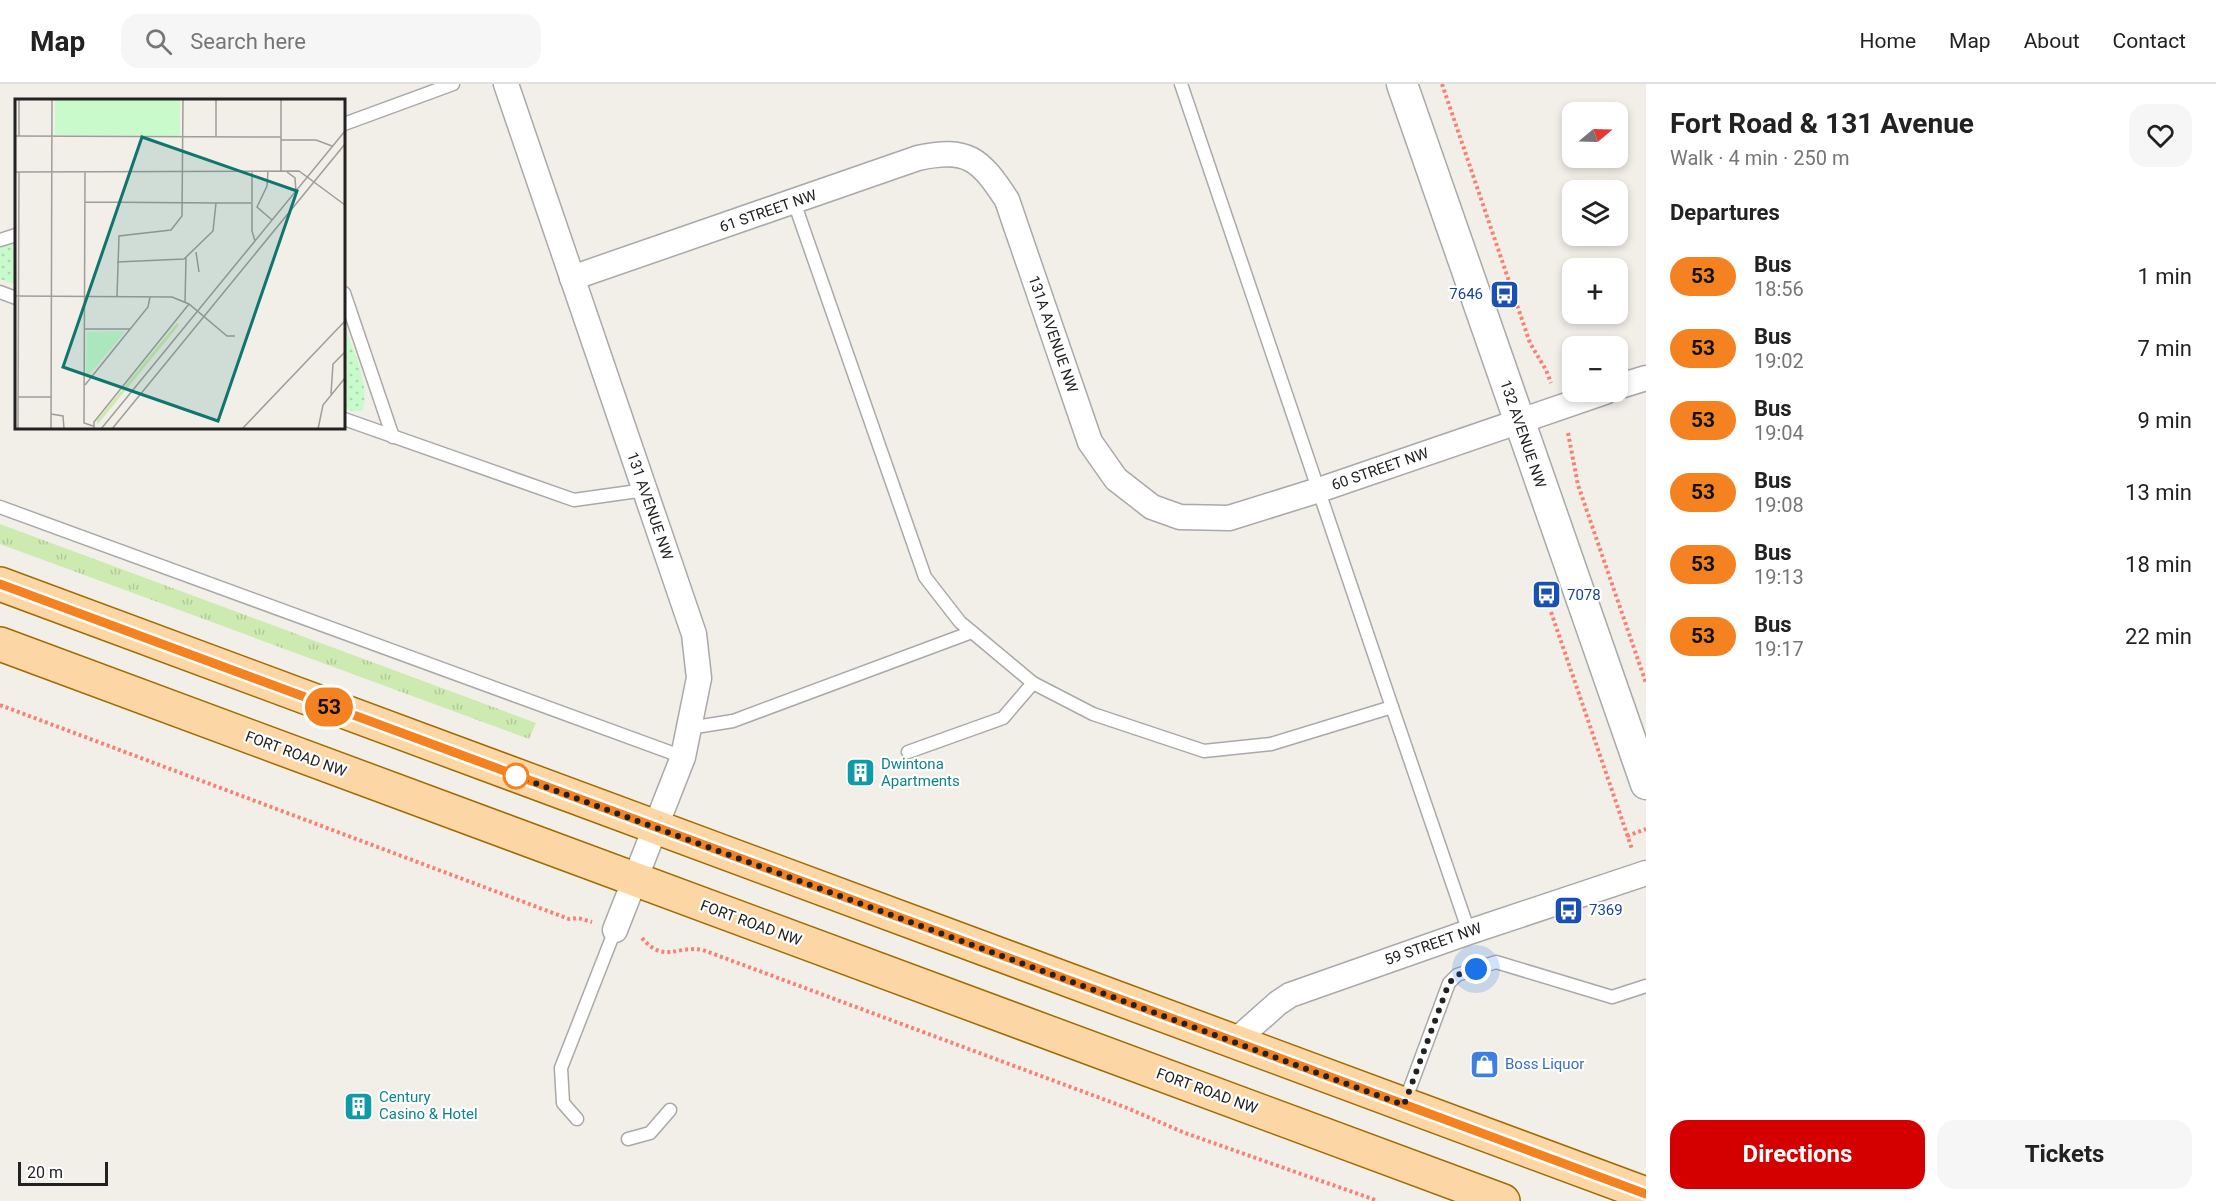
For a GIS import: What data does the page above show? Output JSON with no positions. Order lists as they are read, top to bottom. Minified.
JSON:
{"streets":{"main road":["FORT ROAD NW"],"street":["61 STREET NW","131A AVENUE NW","132 AVENUE NW","60 STREET NW","131 AVENUE NW","59 STREET NW"]},"crossings":[["61 STREET NW","131A AVENUE NW"],["61 STREET NW","131 AVENUE NW"],["131A AVENUE NW","60 STREET NW"],["132 AVENUE NW","60 STREET NW"],["131 AVENUE NW","FORT ROAD NW"]],"places":{"bus stop":["7646","7078","7369"],"building":["Dwintona Apartments","Century Casino & Hotel"],"shop":["Boss Liquor"]},"lines":["bus line 53"],"scale_bar":"20 m","north":"right","page":{"header":"Map","search":"Search here","nav":["Home","Map","About","Contact"],"on_map":"53","heading":[["Fort Road & 131 Avenue","Walk · 4 min · 250 m"],"Departures"],"map_buttons":["+","−"],"list":[{"mark":"53","name":"Bus","note":"18:56","value":"1 min"},{"mark":"53","name":"Bus","note":"19:02","value":"7 min"},{"mark":"53","name":"Bus","note":"19:04","value":"9 min"},{"mark":"53","name":"Bus","note":"19:08","value":"13 min"},{"mark":"53","name":"Bus","note":"19:13","value":"18 min"},{"mark":"53","name":"Bus","note":"19:17","value":"22 min"}],"buttons":["Directions","Tickets"],"scale":"20 m"}}
